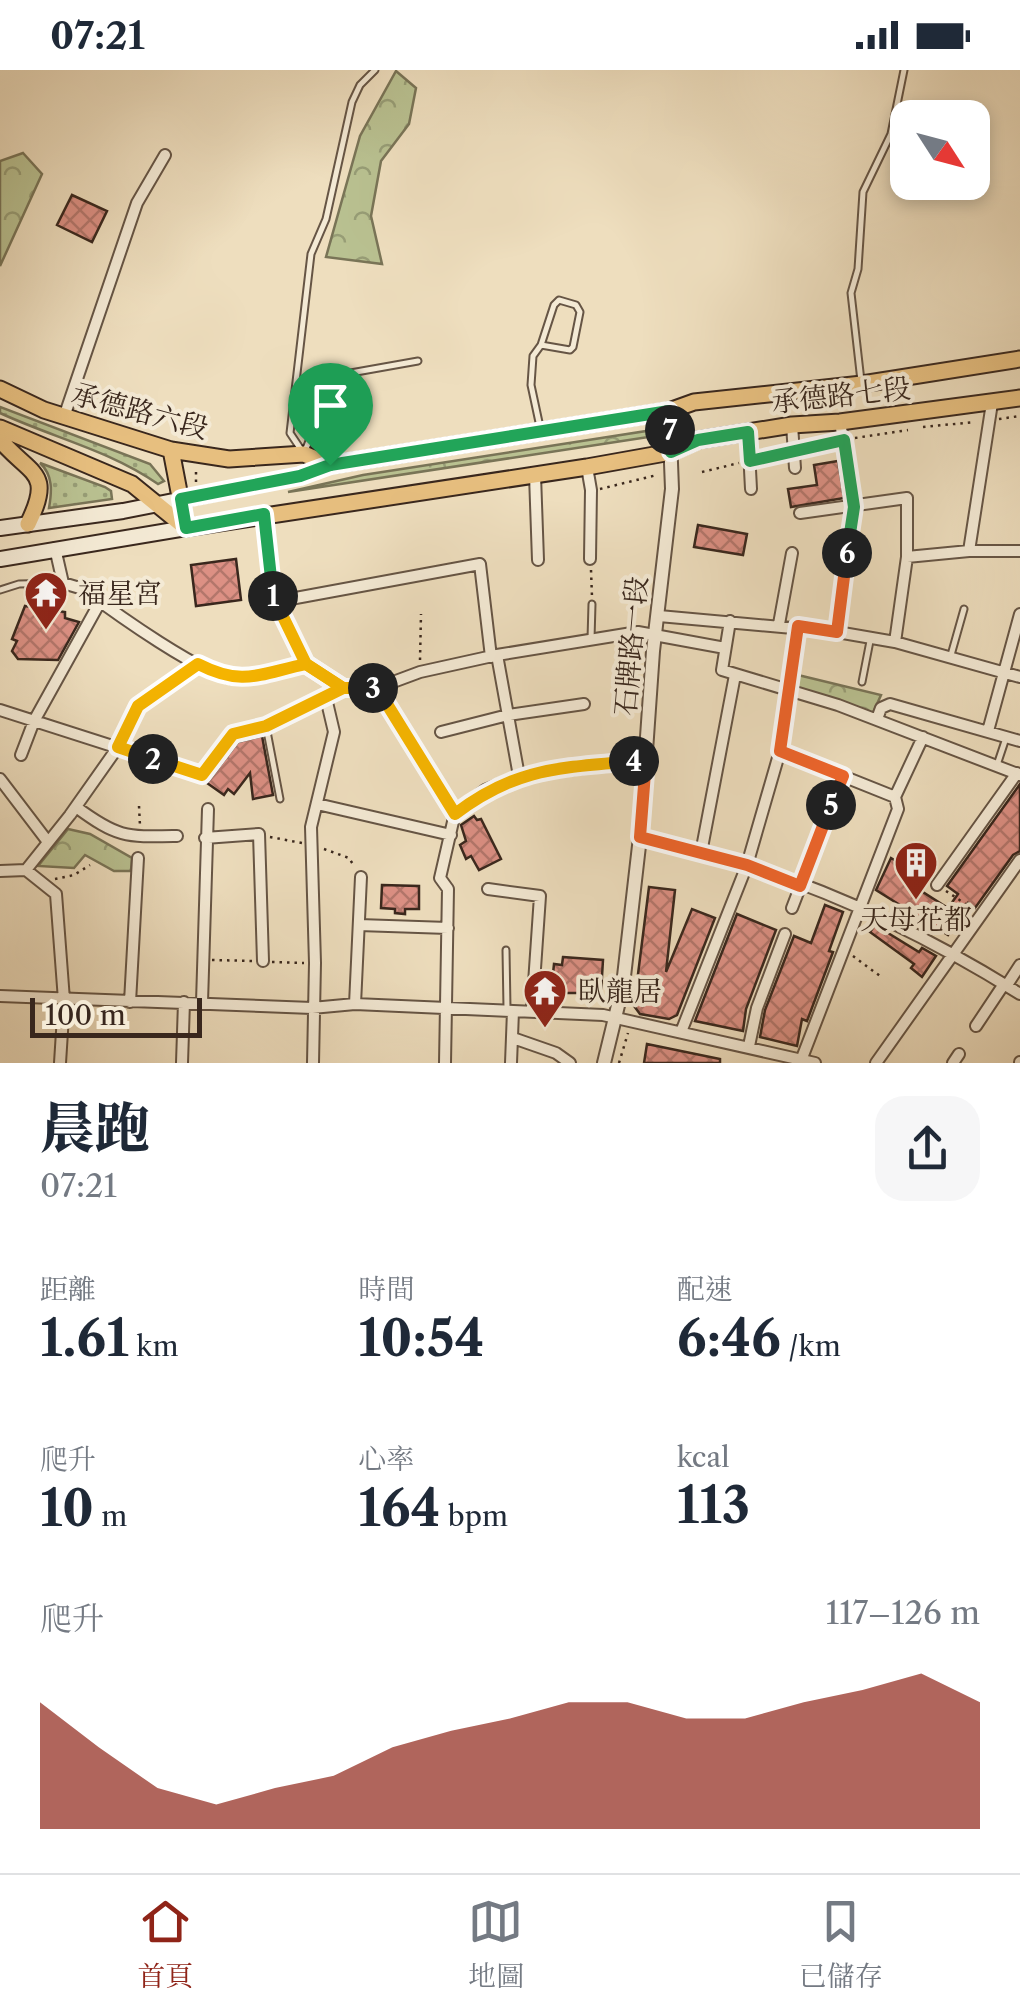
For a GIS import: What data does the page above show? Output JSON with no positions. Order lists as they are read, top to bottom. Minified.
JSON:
{"streets":{"main road":["承德路七段","承德路六段"],"street":["石牌路一段"]},"crossings":[["承德路七段","承德路六段"],["承德路七段","石牌路一段"]],"places":{"temple":["福星宮","臥龍居"],"building":["天母花都"]},"scale_bar":"100 m","north":"bottom right","page":{"status":"07:21","pins":["7","6","1","3","2","4","5"],"scale":"100 m","heading":["晨跑","07:21"],"stats":[["距離","1.61 km"],["時間","10:54"],["配速","6:46 /km"],["爬升","10 m"],["心率","164 bpm"],["kcal","113"]],"chart":["爬升","117–126 m"],"tabs":["首頁","地圖","已儲存"]}}
